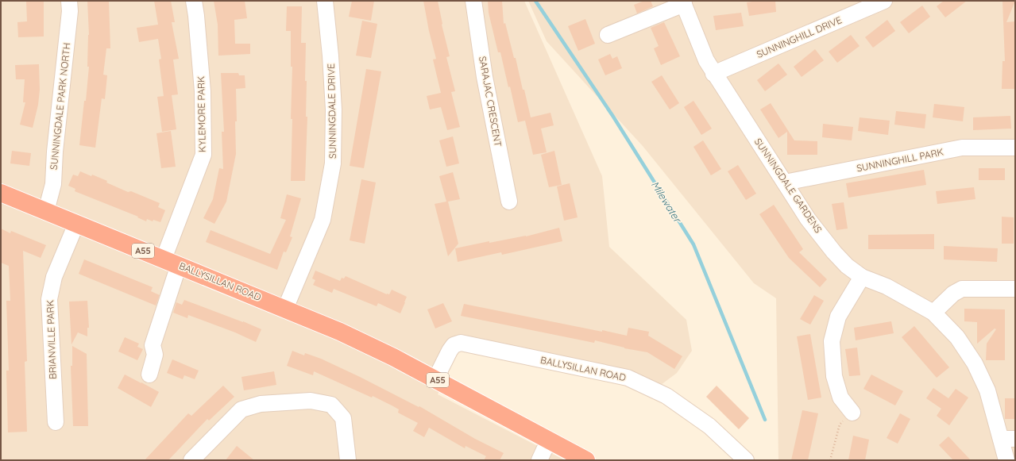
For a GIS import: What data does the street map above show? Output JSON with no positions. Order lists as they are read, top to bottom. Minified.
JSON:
{"streets":{"highway":["A55","BALLYSILLAN ROAD"],"street":["SUNNINGHILL DRIVE","SARAJAC CRESCENT","SUNNINGDALE PARK NORTH","SUNNINGDALE DRIVE","KYLEMORE PARK","SUNNINGHILL PARK","SUNNINGDALE GARDENS","BRIANVILLE PARK"]},"crossings":[["SUNNINGHILL DRIVE","SUNNINGDALE GARDENS"],["SUNNINGDALE PARK NORTH","BALLYSILLAN ROAD"],["SUNNINGDALE DRIVE","BALLYSILLAN ROAD"],["KYLEMORE PARK","BALLYSILLAN ROAD"],["SUNNINGHILL PARK","SUNNINGDALE GARDENS"],["BALLYSILLAN ROAD","BRIANVILLE PARK"]],"water":["Milewater"]}
